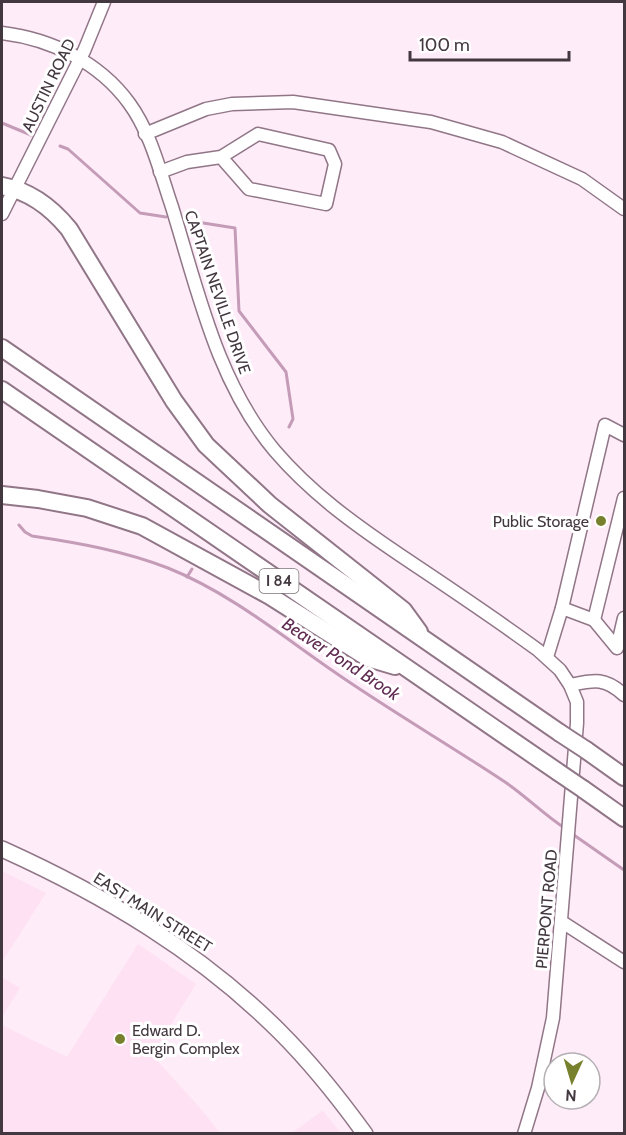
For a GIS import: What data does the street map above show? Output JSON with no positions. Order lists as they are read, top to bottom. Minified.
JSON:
{"streets":{"highway":["I 84"],"main road":["EAST MAIN STREET"],"street":["AUSTIN ROAD","CAPTAIN NEVILLE DRIVE","PIERPONT ROAD"]},"crossings":[["AUSTIN ROAD","CAPTAIN NEVILLE DRIVE"],["CAPTAIN NEVILLE DRIVE","PIERPONT ROAD"]],"water":["Beaver Pond Brook"],"places":["Public Storage","Edward D. Bergin Complex"],"scale_bar":"100 m","north":"bottom"}
